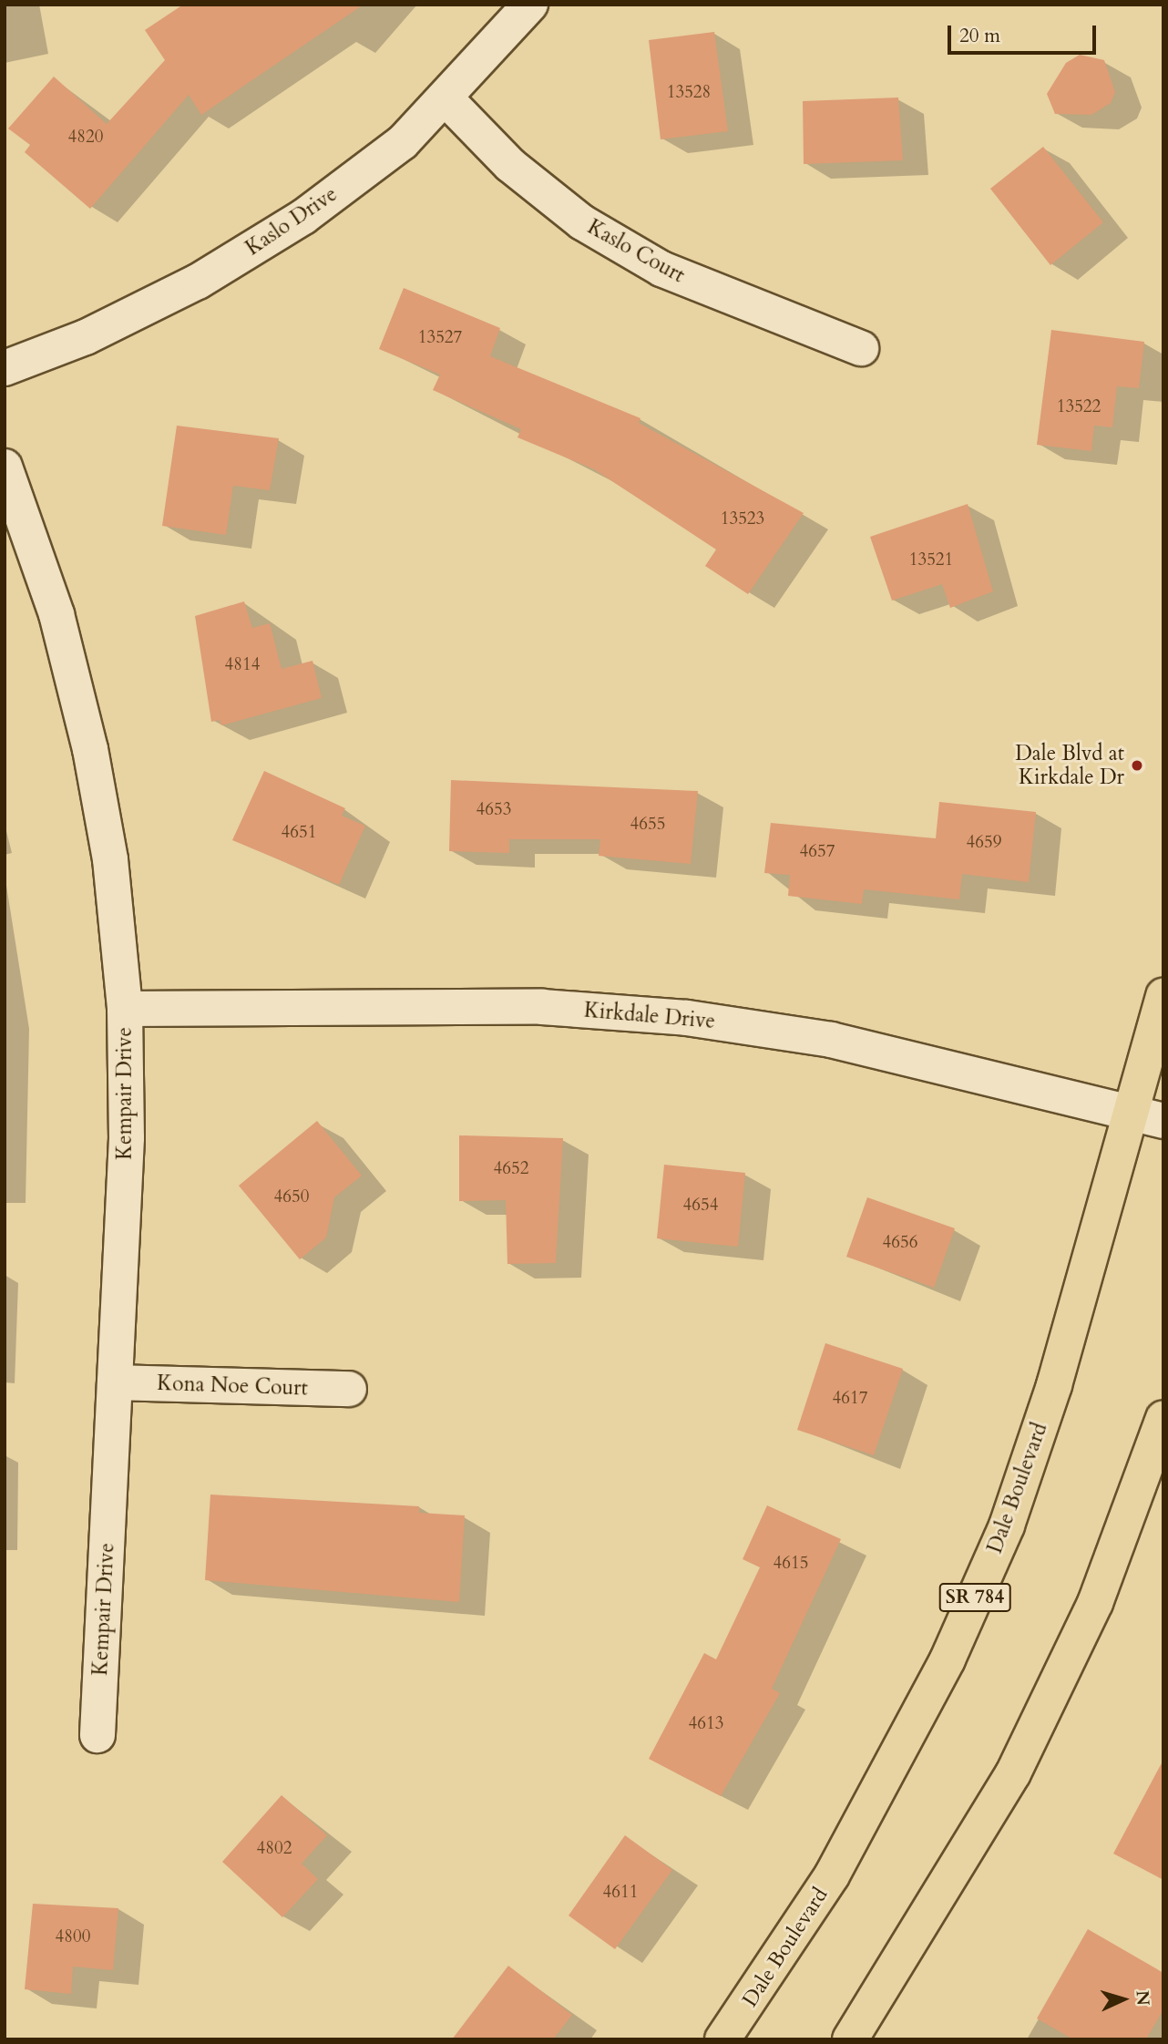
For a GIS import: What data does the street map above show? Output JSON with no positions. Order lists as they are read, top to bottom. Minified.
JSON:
{"streets":{"main road":["Dale Boulevard","SR 784"],"street":["Kaslo Drive","Kaslo Court","Kirkdale Drive","Kempair Drive","Kona Noe Court"]},"crossings":[["Kaslo Drive","Kaslo Court"],["Kirkdale Drive","Kempair Drive"],["Kirkdale Drive","Dale Boulevard"],["Kempair Drive","Kona Noe Court"]],"places":["Dale Blvd at Kirkdale Dr"],"house_numbers":["13528","4820","13527","13522","13523","13521","4814","4653","4655","4651","4659","4657","4652","4650","4654","4656","4617","4615","4613","4802","4611","4800"],"scale_bar":"20 m","north":"right"}
